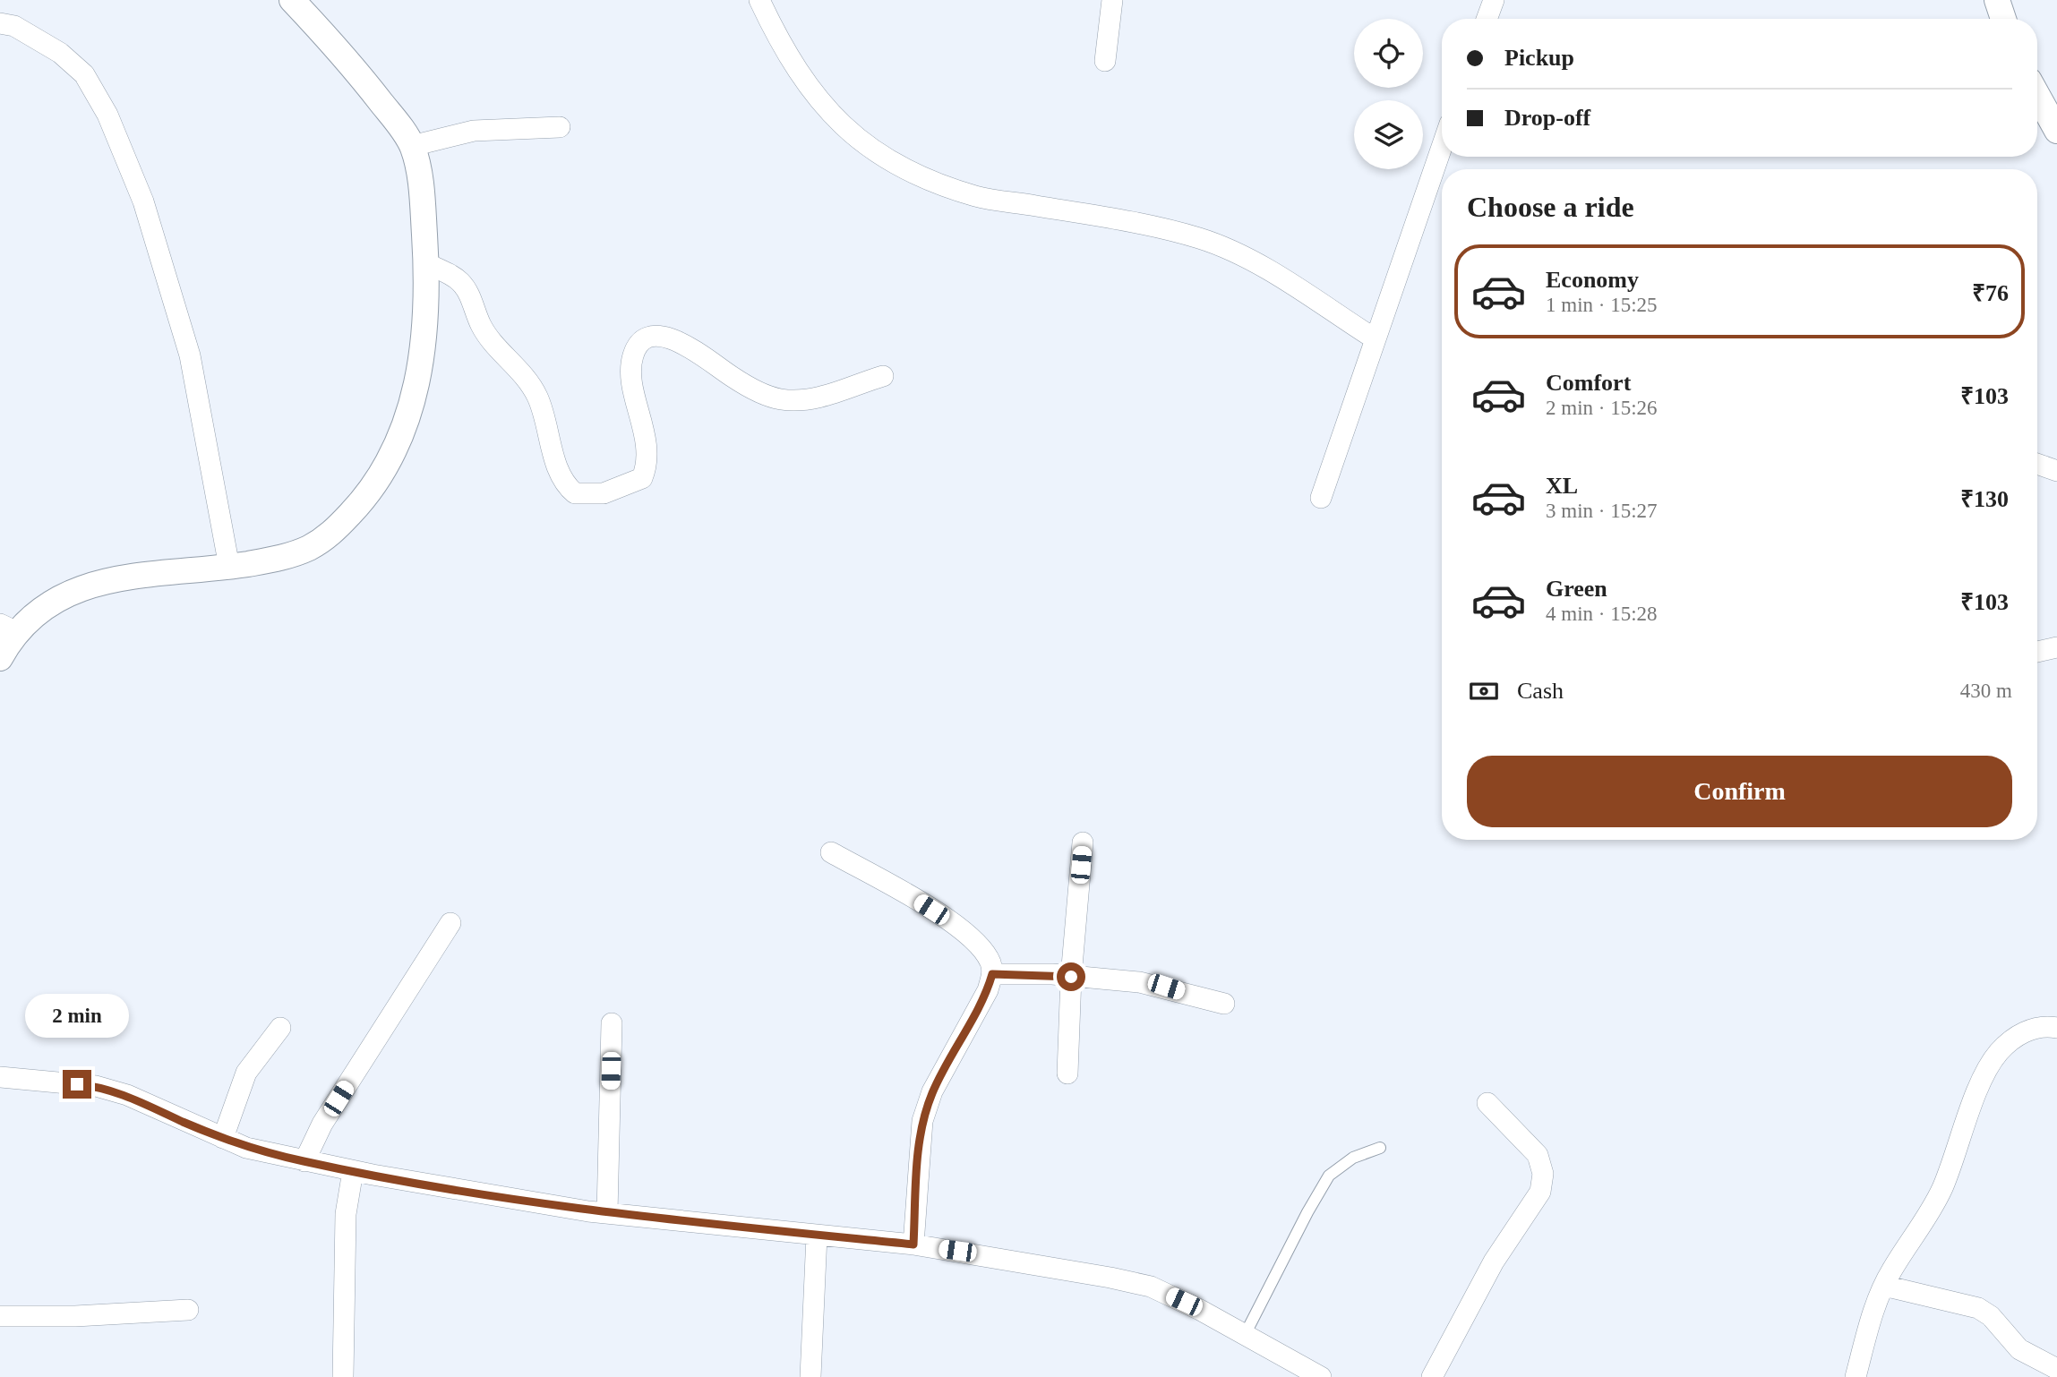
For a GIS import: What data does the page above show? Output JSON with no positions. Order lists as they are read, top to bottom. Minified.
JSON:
{"page":{"banner":["Pickup","Drop-off"],"heading":"Choose a ride","list":[{"name":"Economy","note":"1 min · 15:25","value":"₹76"},{"name":"Comfort","note":"2 min · 15:26","value":"₹103"},{"name":"XL","note":"3 min · 15:27","value":"₹130"},{"name":"Green","note":"4 min · 15:28","value":"₹103"}],"pay":["Cash","430 m"],"buttons":"Confirm","bubble":"2 min"}}
